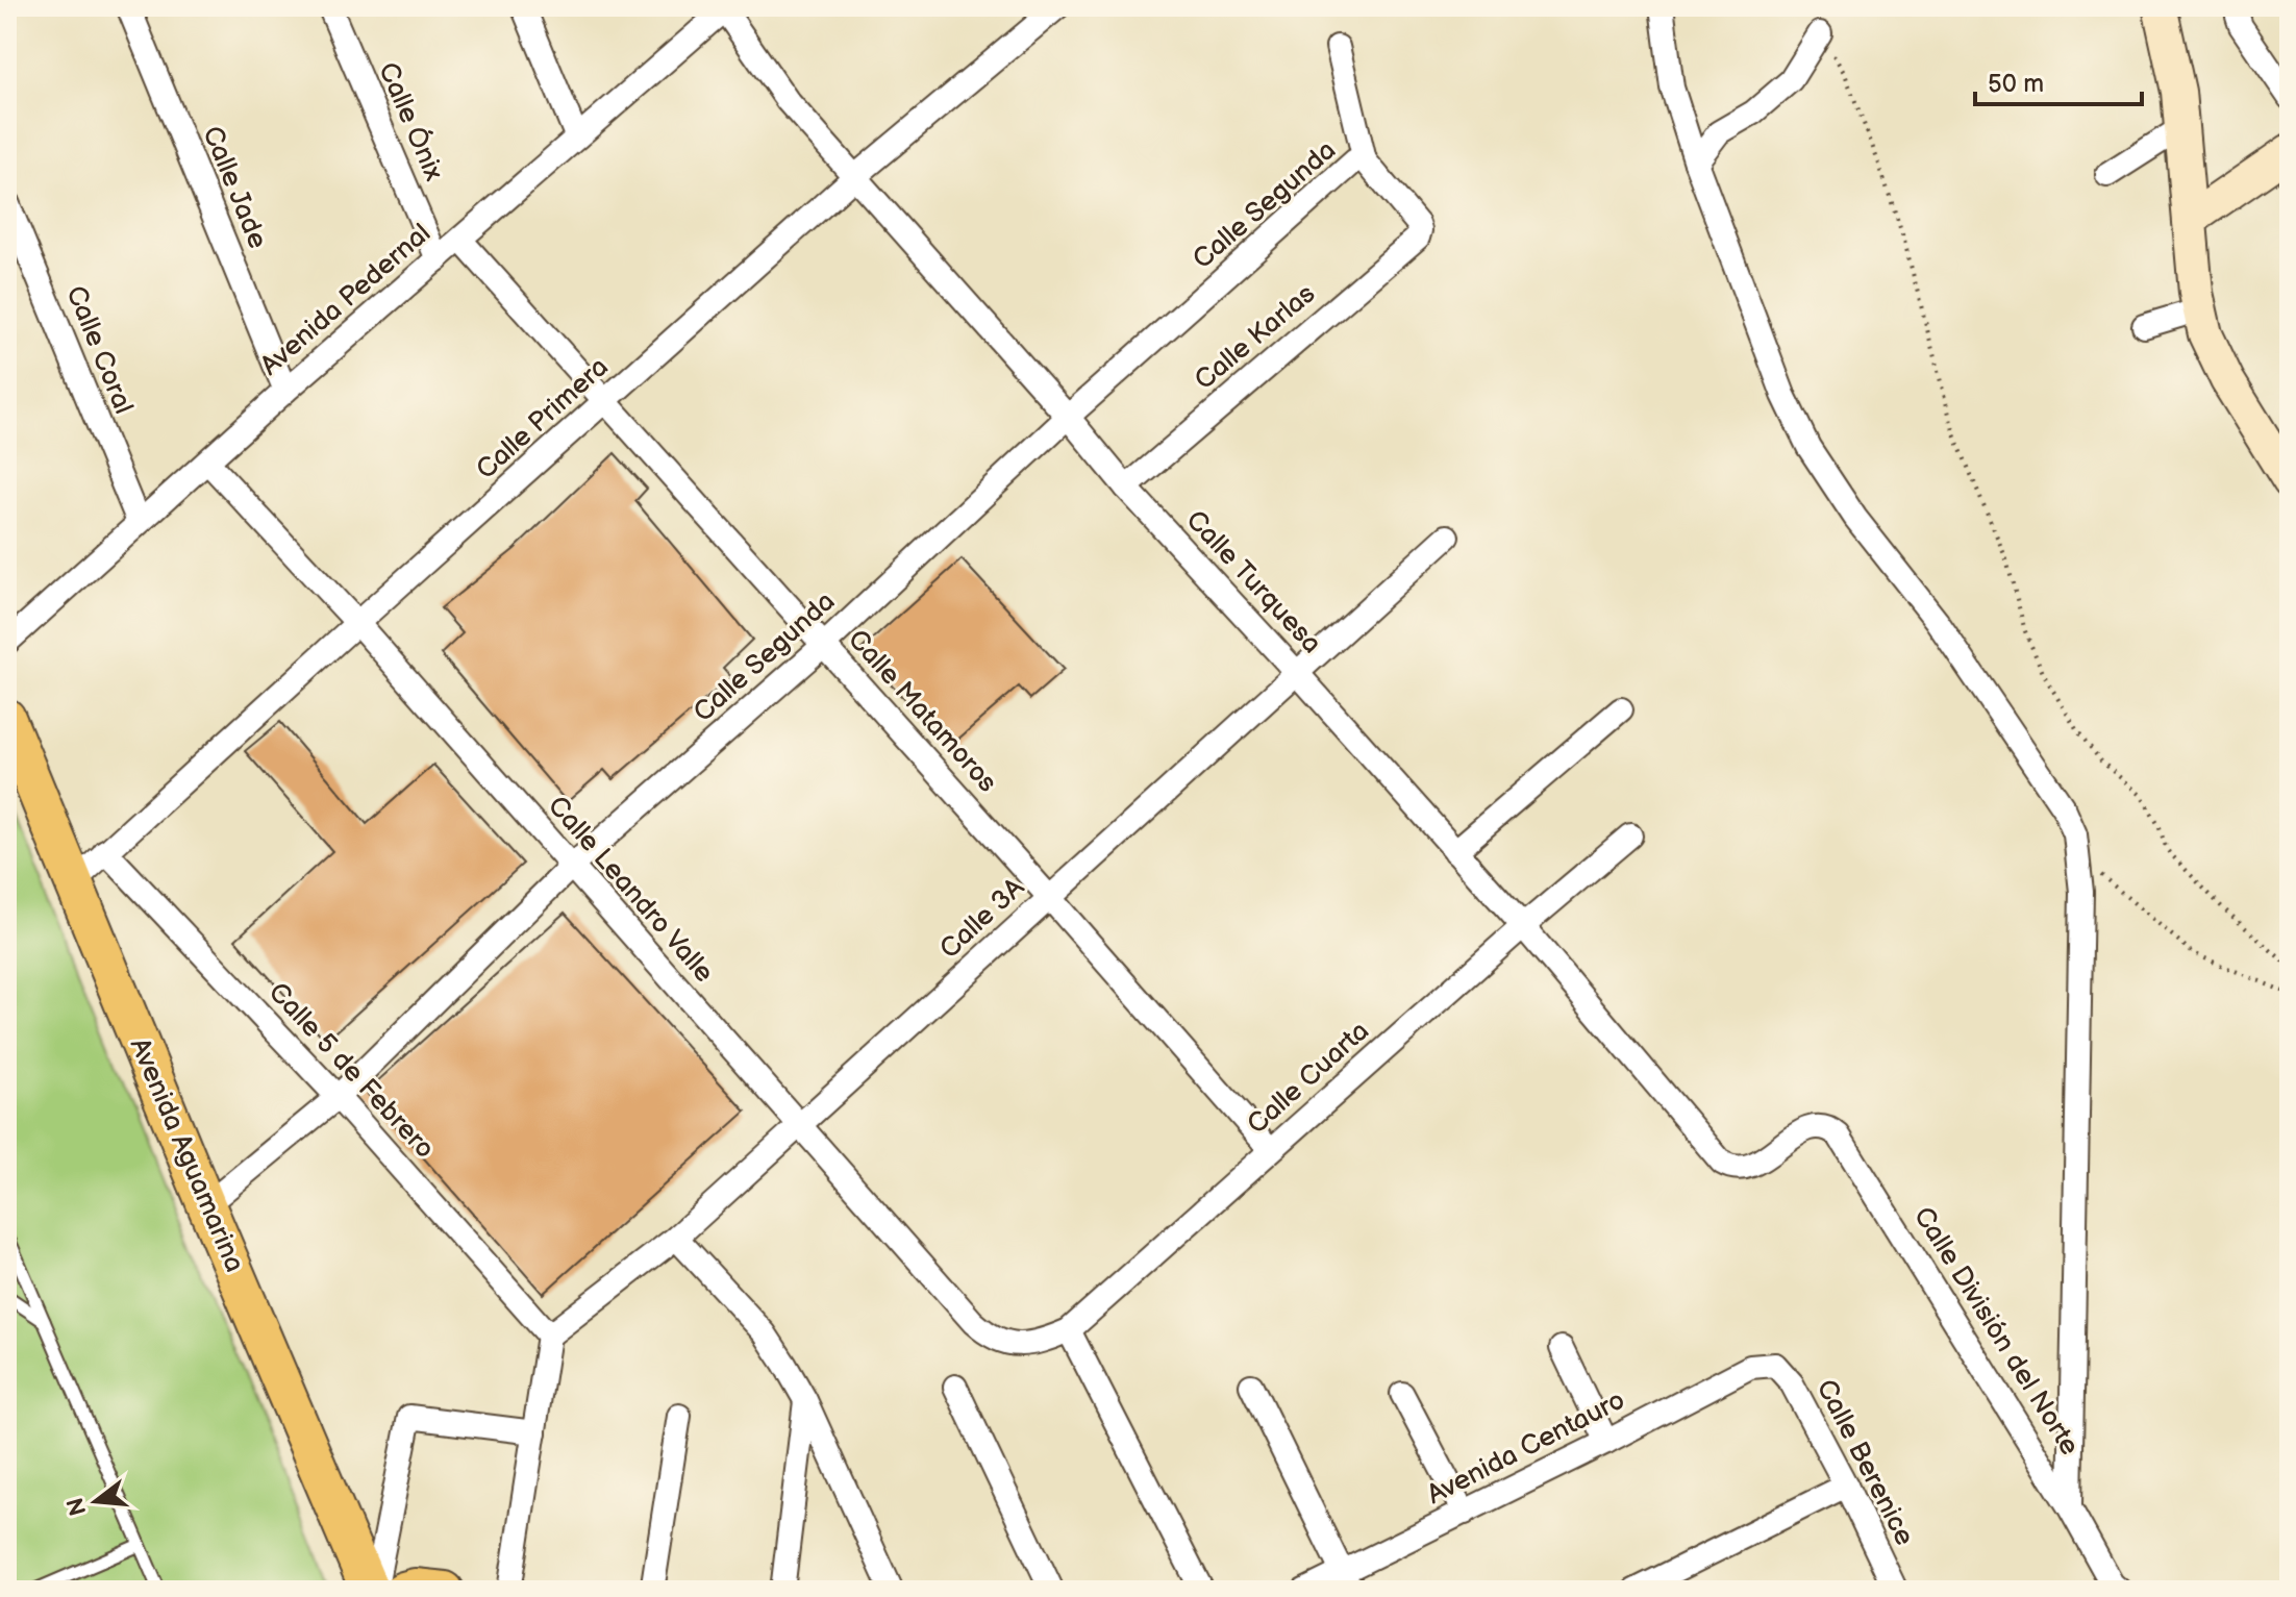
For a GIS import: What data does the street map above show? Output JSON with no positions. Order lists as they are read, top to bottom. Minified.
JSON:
{"streets":{"main road":["Avenida Aguamarina"],"street":["Calle Ónix","Calle Jade","Calle Segunda","Avenida Pedernal","Calle Karlas","Calle Coral","Calle Primera","Calle Turquesa","Calle Matamoros","Calle Leandro Valle","Calle 3A","Calle 5 de Febrero","Calle Cuarta","Calle División del Norte","Avenida Centauro","Calle Berenice"]},"crossings":[["Calle Ónix","Avenida Pedernal"],["Calle Jade","Avenida Pedernal"],["Calle Segunda","Calle Karlas"],["Calle Segunda","Calle Turquesa"],["Calle Segunda","Calle Matamoros"],["Calle Segunda","Calle Leandro Valle"],["Calle Segunda","Calle 5 de Febrero"],["Calle Segunda","Avenida Aguamarina"],["Avenida Pedernal","Calle Coral"],["Avenida Pedernal","Calle Turquesa"],["Avenida Pedernal","Calle Matamoros"],["Avenida Pedernal","Calle Leandro Valle"],["Calle Karlas","Calle Turquesa"],["Calle Primera","Calle Turquesa"],["Calle Primera","Calle Matamoros"],["Calle Primera","Calle Leandro Valle"],["Calle Primera","Calle 5 de Febrero"],["Calle Primera","Avenida Aguamarina"],["Calle Turquesa","Calle 3A"],["Calle Turquesa","Calle Cuarta"],["Calle Turquesa","Calle División del Norte"],["Calle Matamoros","Calle 3A"],["Calle Matamoros","Calle Cuarta"],["Calle Leandro Valle","Calle 3A"],["Calle Leandro Valle","Calle Cuarta"],["Calle 3A","Calle 5 de Febrero"],["Avenida Centauro","Calle Berenice"]],"scale_bar":"50 m","north":"left"}
